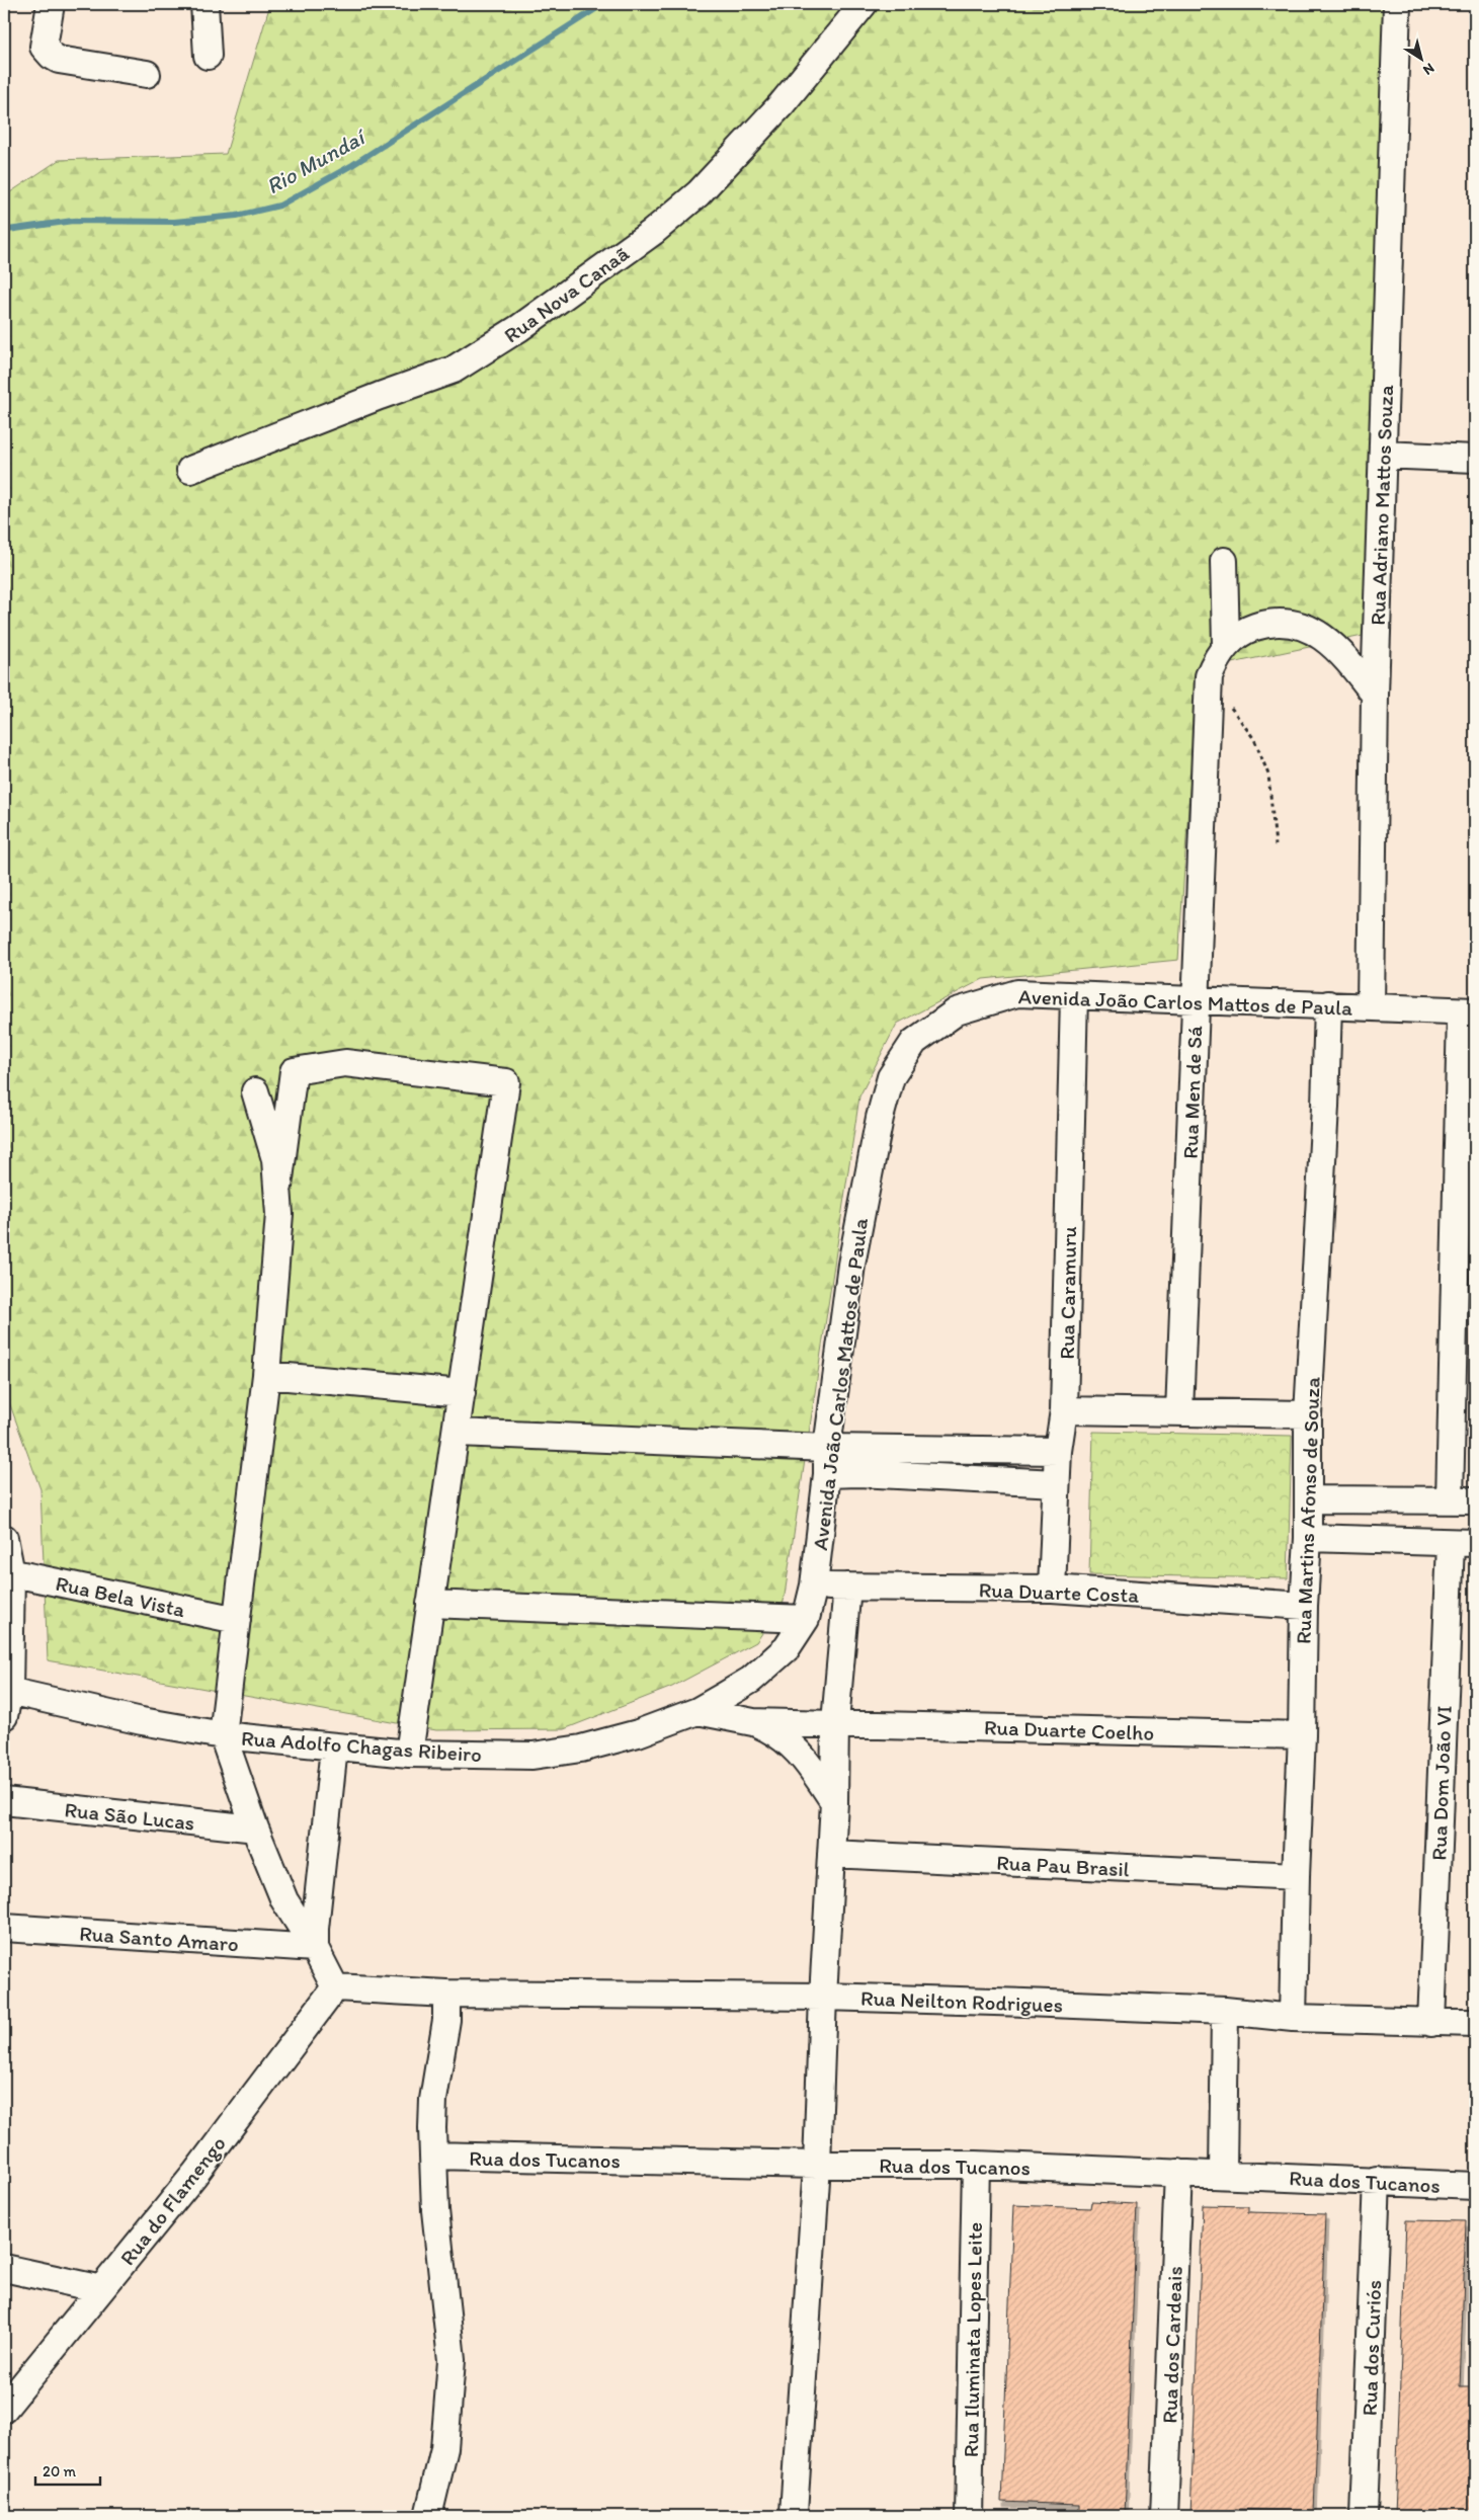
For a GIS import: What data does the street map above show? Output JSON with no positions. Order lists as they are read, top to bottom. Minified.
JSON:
{"streets":{"street":["Rua Nova Canaã","Rua Adriano Mattos Souza","Avenida João Carlos Mattos de Paula","Rua Men de Sá","Rua Caramuru","Rua Martins Afonso de Souza","Rua Duarte Costa","Rua Bela Vista","Rua Duarte Coelho","Rua Adolfo Chagas Ribeiro","Rua Dom João VI","Rua São Lucas","Rua Pau Brasil","Rua Santo Amaro","Rua Neilton Rodrigues","Rua dos Tucanos","Rua do Flamengo","Rua Iluminata Lopes Leite","Rua dos Cardeais","Rua dos Curiós"]},"crossings":[["Rua Adriano Mattos Souza","Avenida João Carlos Mattos de Paula"],["Avenida João Carlos Mattos de Paula","Rua Men de Sá"],["Avenida João Carlos Mattos de Paula","Rua Caramuru"],["Avenida João Carlos Mattos de Paula","Rua Martins Afonso de Souza"],["Avenida João Carlos Mattos de Paula","Rua Duarte Costa"],["Avenida João Carlos Mattos de Paula","Rua Adolfo Chagas Ribeiro"],["Rua Caramuru","Rua Duarte Costa"],["Rua Martins Afonso de Souza","Rua Duarte Costa"],["Rua Martins Afonso de Souza","Rua Duarte Coelho"],["Rua Martins Afonso de Souza","Rua Pau Brasil"],["Rua Martins Afonso de Souza","Rua Neilton Rodrigues"],["Rua Dom João VI","Rua Neilton Rodrigues"],["Rua Neilton Rodrigues","Rua do Flamengo"],["Rua dos Tucanos","Rua Iluminata Lopes Leite"],["Rua dos Tucanos","Rua dos Cardeais"],["Rua dos Tucanos","Rua dos Curiós"]],"water":["Rio Mundaí"],"scale_bar":"20 m","north":"bottom right"}
